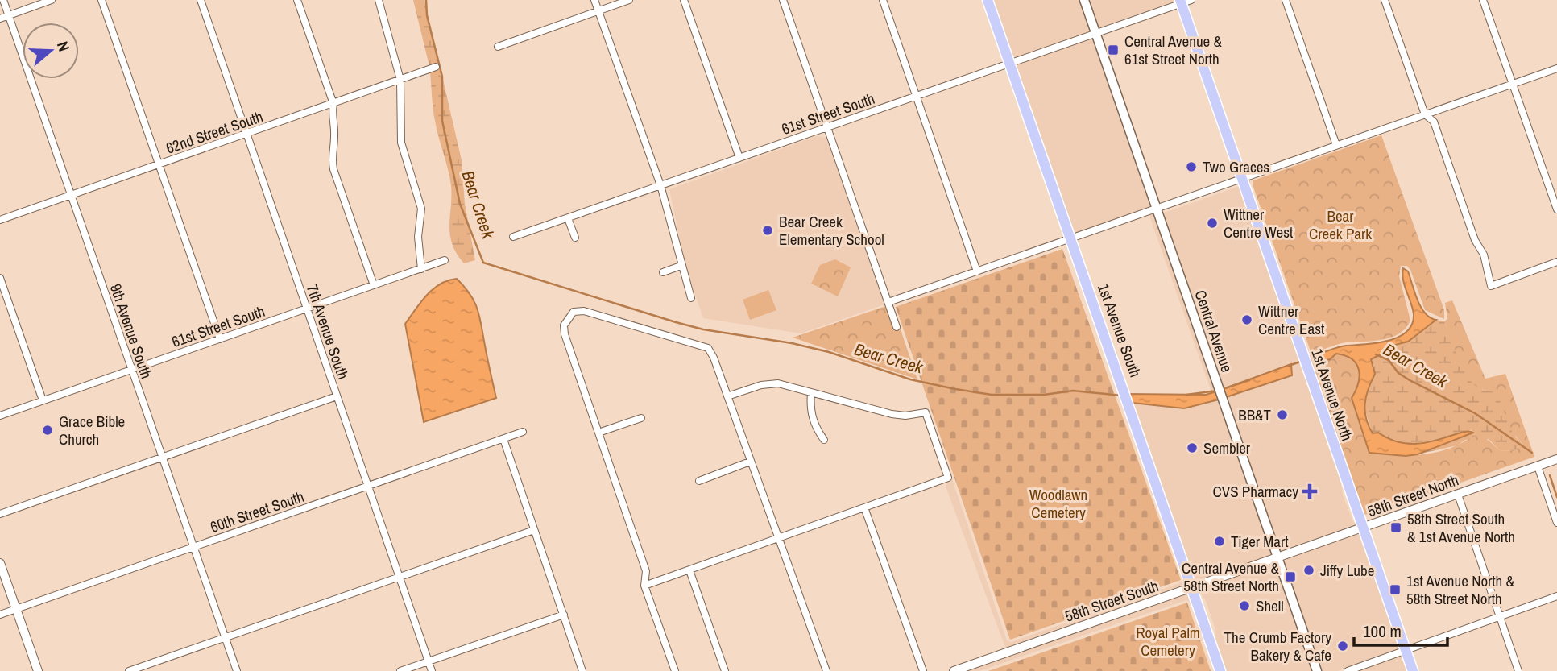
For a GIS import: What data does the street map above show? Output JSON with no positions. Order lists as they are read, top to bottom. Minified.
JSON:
{"streets":{"main road":["1st Avenue South","Central Avenue","1st Avenue North"],"street":["61st Street South","62nd Street South","9th Avenue South","7th Avenue South","58th Street North","60th Street South","58th Street South"]},"crossings":[["61st Street South","1st Avenue South"],["61st Street South","9th Avenue South"],["61st Street South","Central Avenue"],["61st Street South","7th Avenue South"],["61st Street South","1st Avenue North"],["62nd Street South","9th Avenue South"],["62nd Street South","7th Avenue South"],["1st Avenue South","58th Street South"],["9th Avenue South","60th Street South"],["Central Avenue","58th Street North"],["Central Avenue","58th Street South"],["7th Avenue South","60th Street South"],["1st Avenue North","58th Street North"],["58th Street North","58th Street South"]],"water":["Bear Creek"],"parks":["Bear Creek Park","Woodlawn Cemetery","Royal Palm Cemetery"],"places":{"transit":["Central Avenue & 61st Street North","58th Street South & 1st Avenue North","Central Avenue & 58th Street North","1st Avenue North & 58th Street North"],"other":["Two Graces","Wittner Centre West","Bear Creek Elementary School","Wittner Centre East","BB&T","Grace Bible Church","Sembler","Tiger Mart","Jiffy Lube","Shell","The Crumb Factory Bakery & Cafe"],"health":["CVS Pharmacy"]},"scale_bar":"100 m","north":"right"}
